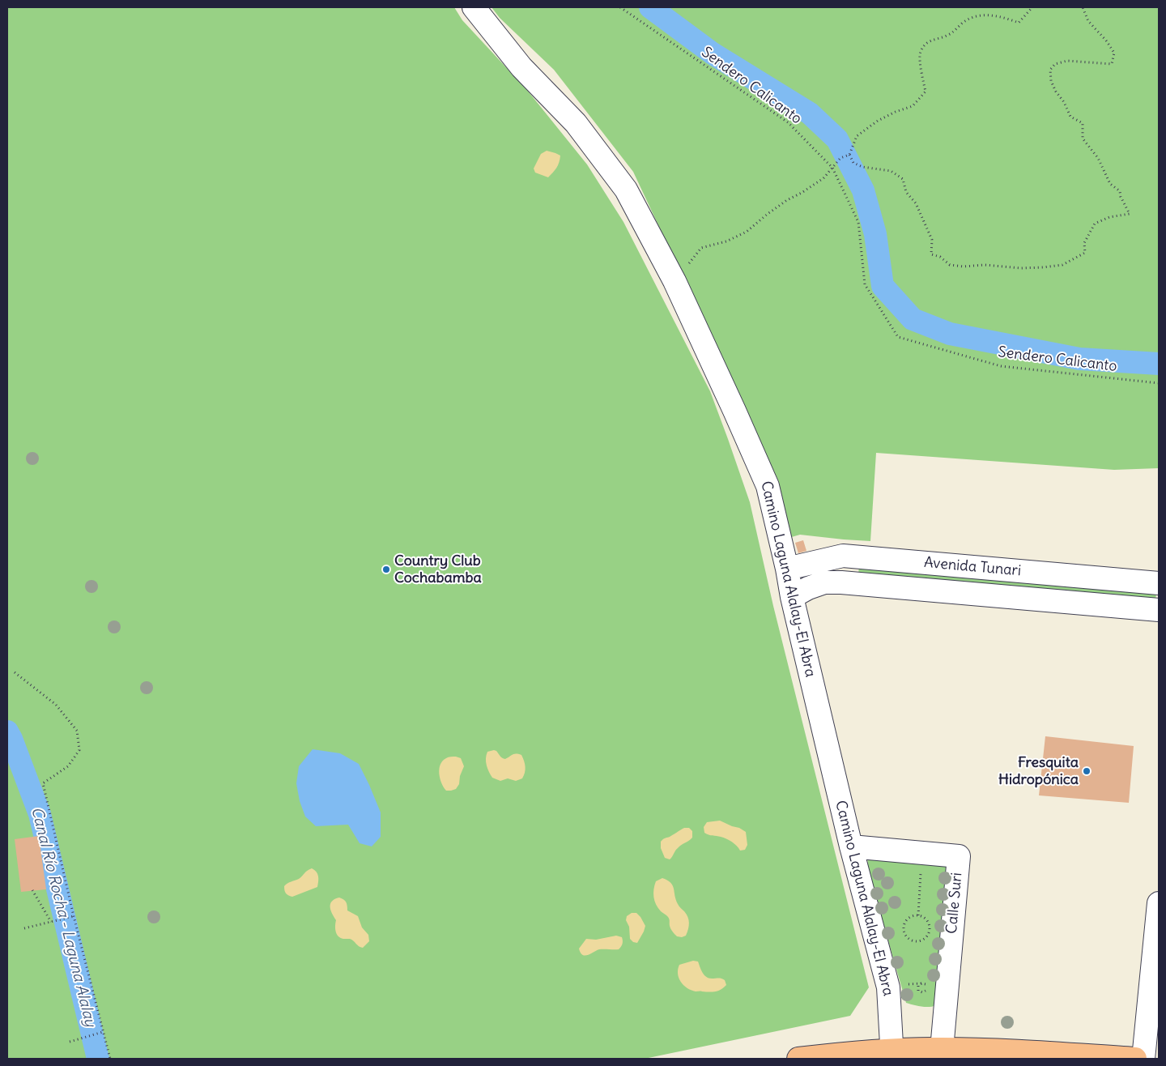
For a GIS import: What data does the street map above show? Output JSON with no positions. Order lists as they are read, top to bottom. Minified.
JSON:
{"streets":{"street":["Avenida Tunari","Camino Laguna Alalay-El Abra","Calle Suri"],"path":["Sendero Calicanto"]},"crossings":[["Avenida Tunari","Camino Laguna Alalay-El Abra"],["Camino Laguna Alalay-El Abra","Calle Suri"]],"water":["Canal Río Rocha - Laguna Alalay"],"places":["Country Club Cochabamba","Fresquita Hidropónica"]}
